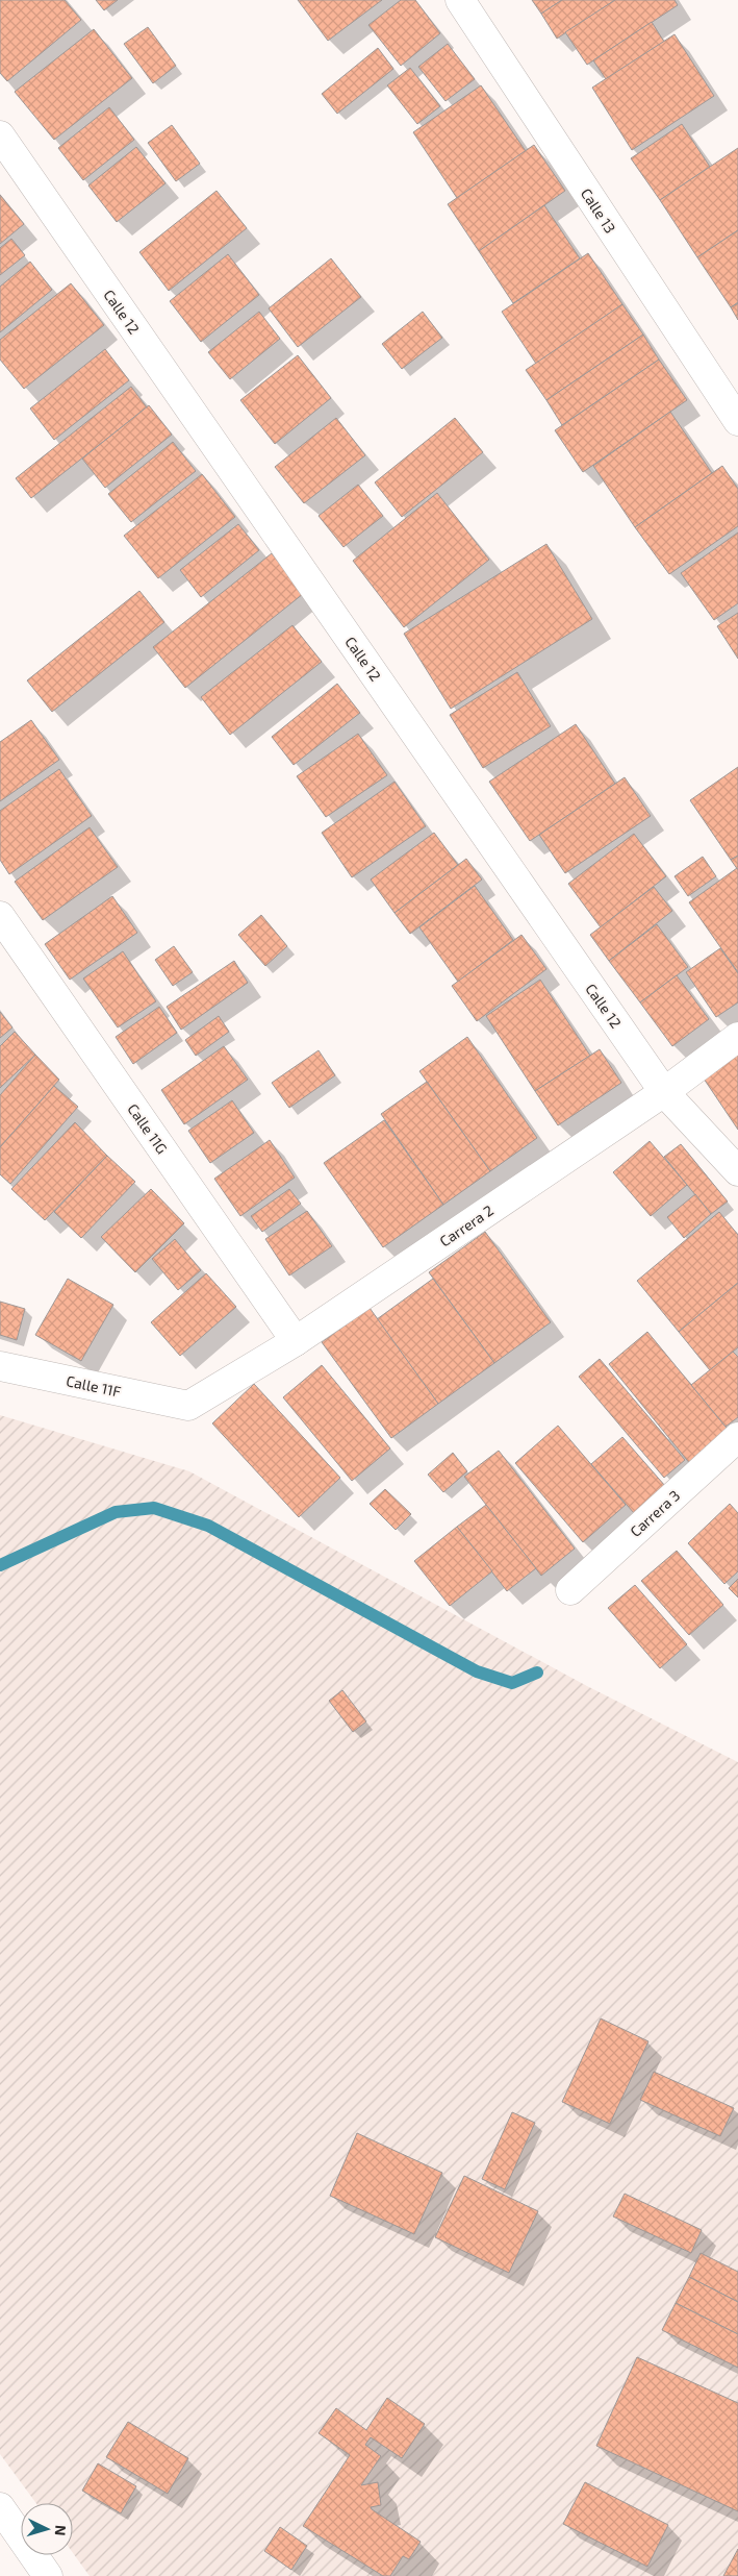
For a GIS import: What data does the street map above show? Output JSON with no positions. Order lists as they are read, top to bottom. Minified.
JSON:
{"streets":{"street":["Calle 13","Calle 12","Calle 11G","Carrera 2","Calle 11F","Carrera 3"]},"crossings":[["Calle 12","Carrera 2"],["Calle 11G","Carrera 2"],["Carrera 2","Calle 11F"]],"north":"right"}
